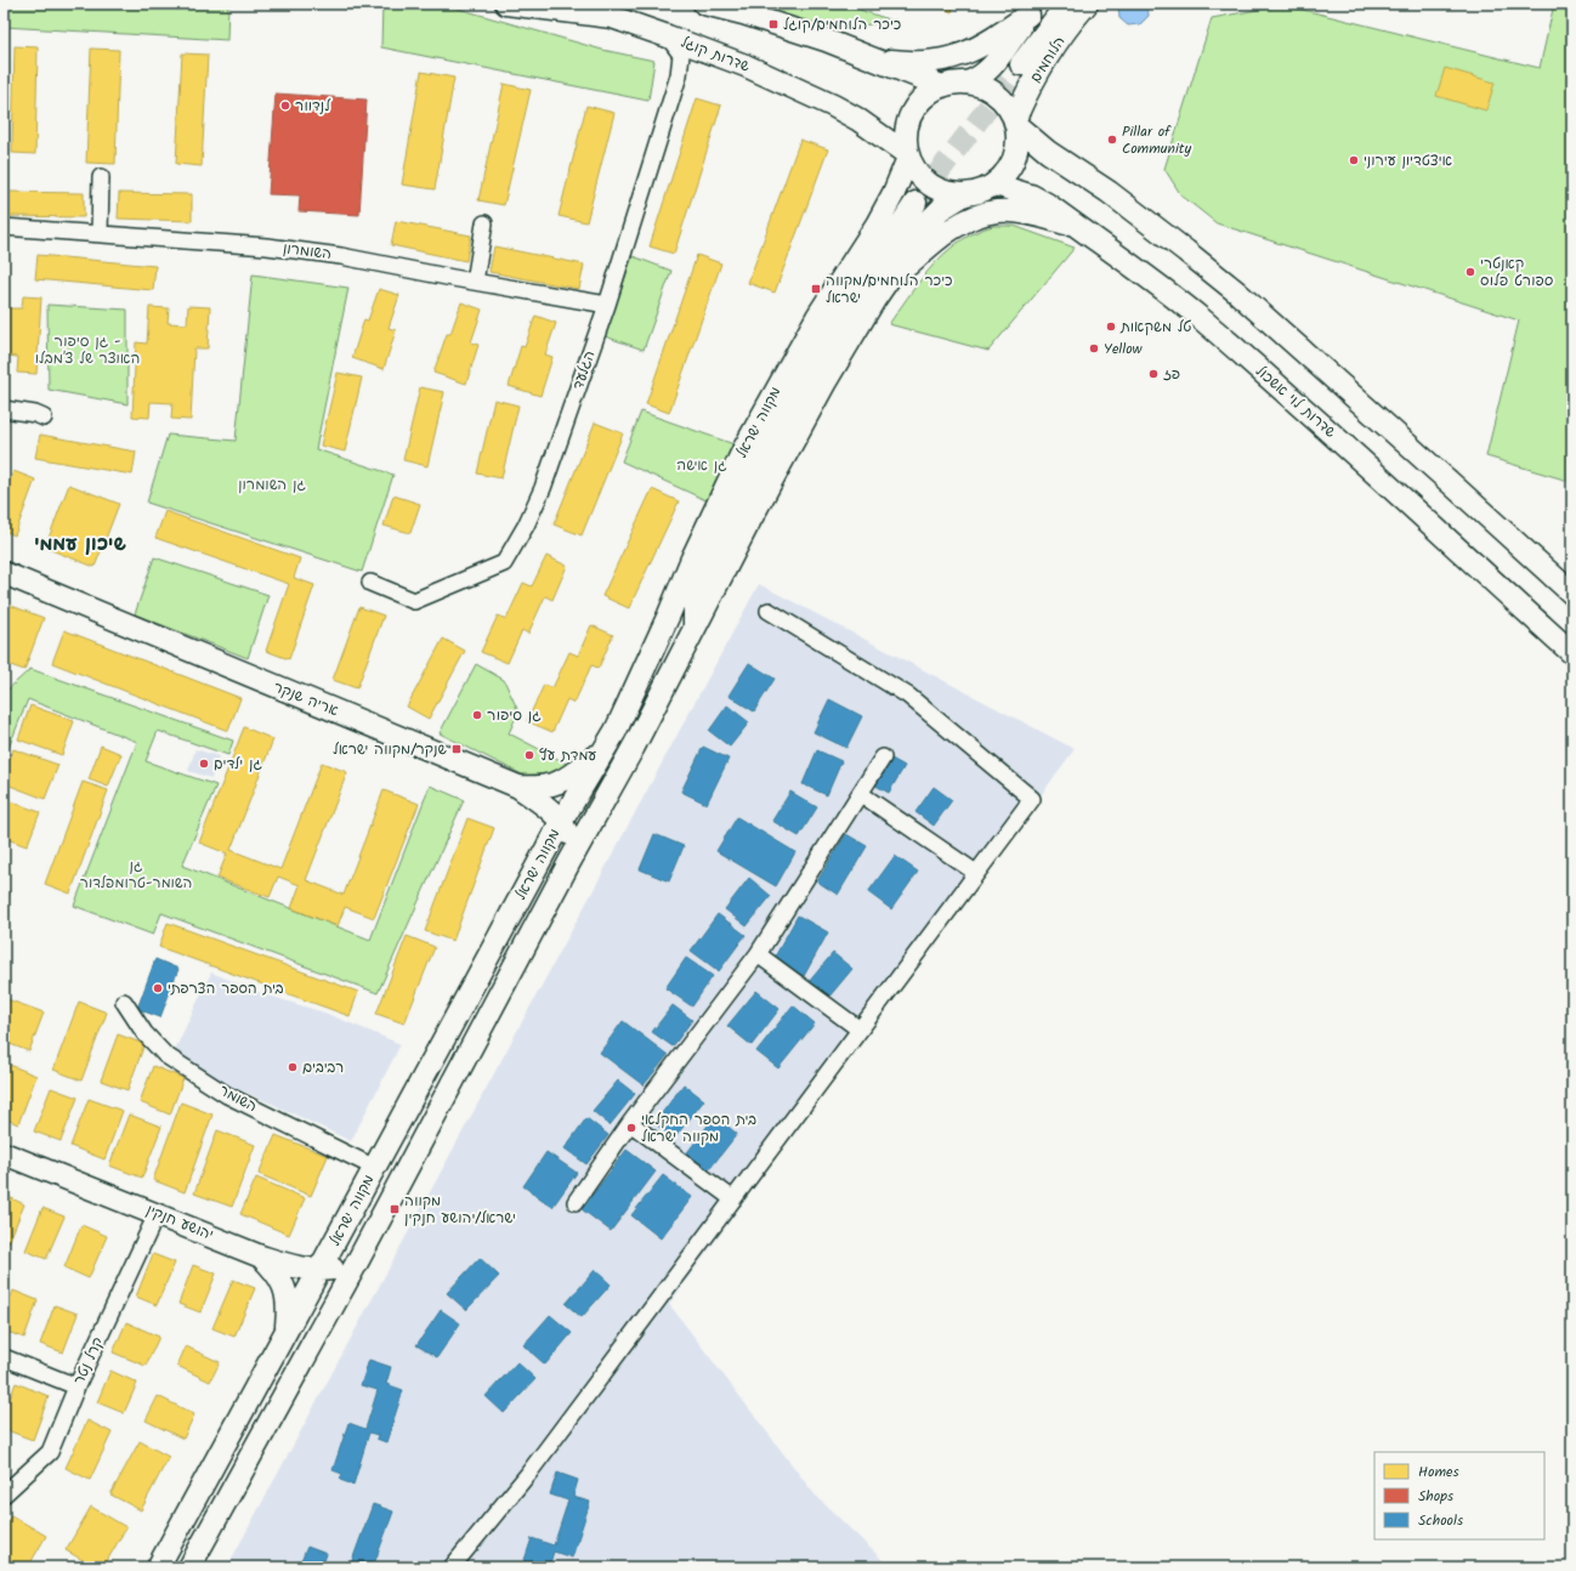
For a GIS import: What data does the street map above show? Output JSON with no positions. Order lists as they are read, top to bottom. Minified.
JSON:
{"streets":{"main road":["שדרות קוגל","הלוחמים","שדרות לוי אשכול","מקווה ישראל","אריה שנקר","יהושע חנקין"],"street":["השומרון","הגלעד","השומר","קרל נטר"]},"crossings":[["שדרות קוגל","הלוחמים"],["שדרות קוגל","הגלעד"],["שדרות קוגל","שדרות לוי אשכול"],["שדרות קוגל","מקווה ישראל"],["הלוחמים","שדרות לוי אשכול"],["הלוחמים","מקווה ישראל"],["השומרון","הגלעד"],["שדרות לוי אשכול","מקווה ישראל"],["מקווה ישראל","אריה שנקר"],["מקווה ישראל","השומר"],["מקווה ישראל","יהושע חנקין"],["יהושע חנקין","קרל נטר"]],"districts":["שיכון עממי"],"parks":["גן סיפור - האוצר של צ'מבלו","גן אישה","גן השומרון","גן השומר-טרומפלדור"],"places":{"transit":["כיכר הלוחמים/קוגל","כיכר הלוחמים/מקווה ישראל","שנקר/מקווה ישראל","מקווה ישראל/יהושע חנקין"],"other":["לנדוור","Pillar of Community","איצטדיון עירוני","קאנטרי ספורט פלוס","טל משקאות","Yellow","פז","גן סיפור","עמדת עץ","גן ילדים","בית הספר הצרפתי","רביבים","בית הספר החקלאי מקווה ישראל"]},"legend":["Homes","Shops","Schools"]}
